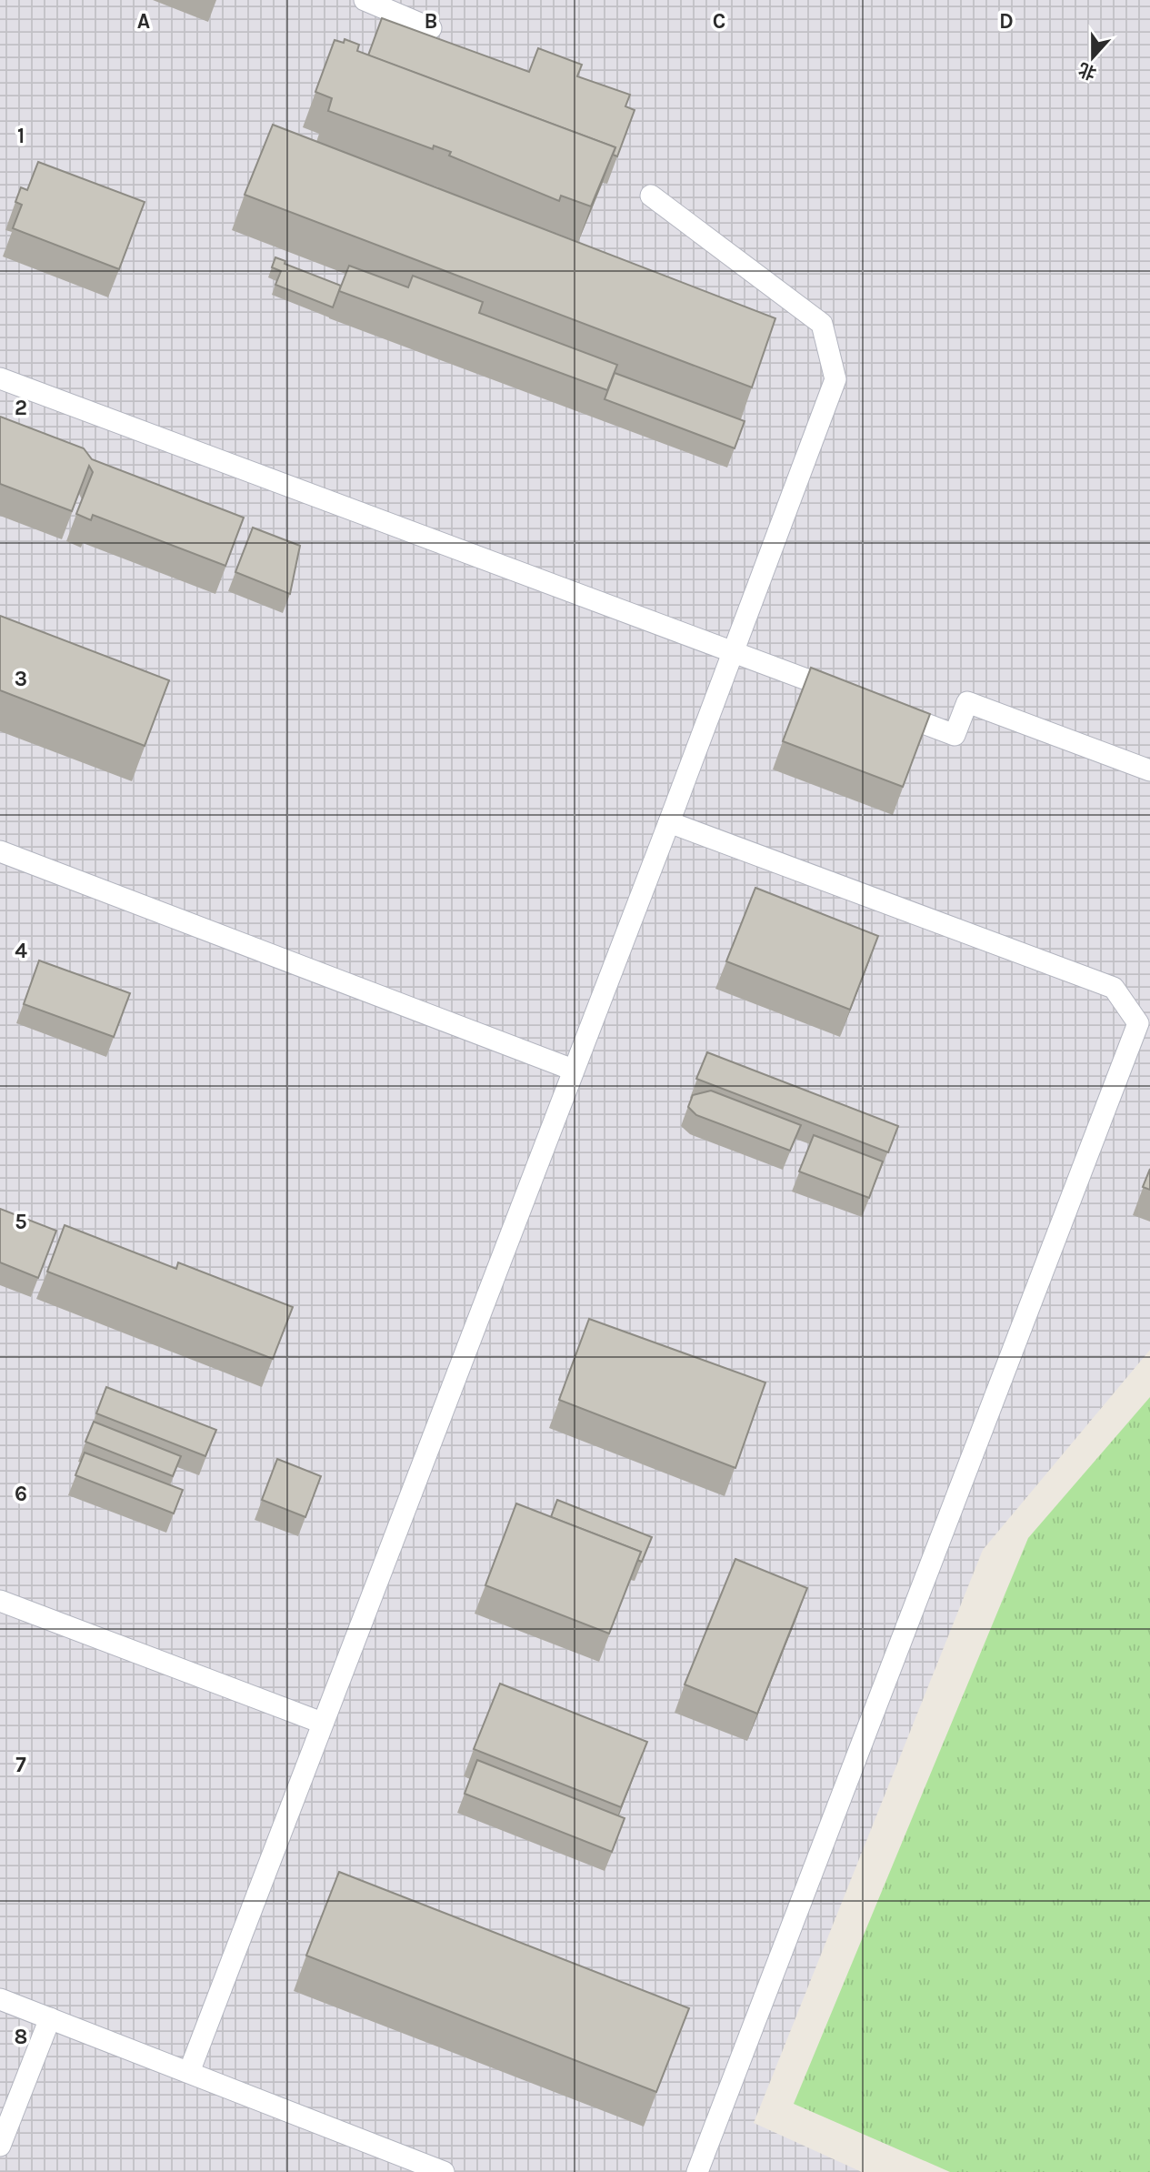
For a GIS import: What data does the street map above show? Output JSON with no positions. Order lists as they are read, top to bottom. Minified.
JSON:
{"north":"bottom","grid":{"columns":["A","B","C","D"],"rows":["1","2","3","4","5","6","7","8"]}}
